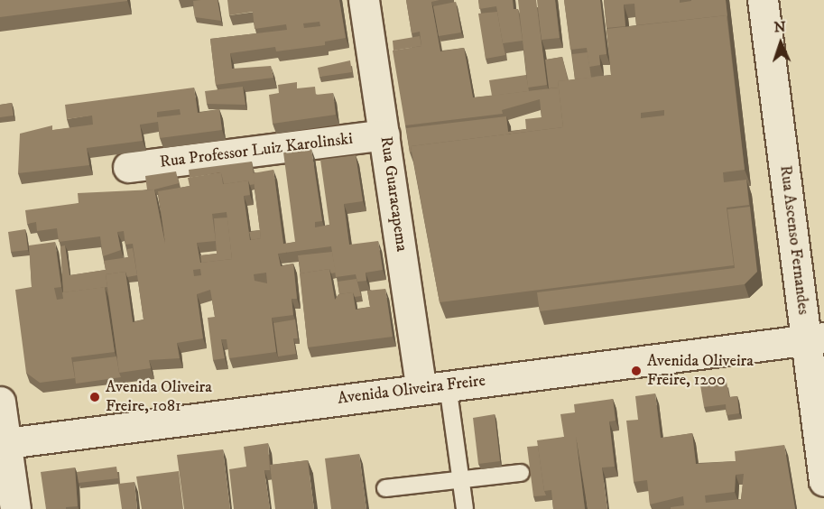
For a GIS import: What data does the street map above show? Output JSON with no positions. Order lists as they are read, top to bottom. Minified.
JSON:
{"streets":{"street":["Rua Professor Luiz Karolinski","Rua Guaracapema","Rua Ascenso Fernandes","Avenida Oliveira Freire"]},"crossings":[["Rua Professor Luiz Karolinski","Rua Guaracapema"],["Rua Guaracapema","Avenida Oliveira Freire"],["Rua Ascenso Fernandes","Avenida Oliveira Freire"]],"places":["Avenida Oliveira Freire, 1200","Avenida Oliveira Freire, 1081"],"north":"top"}
